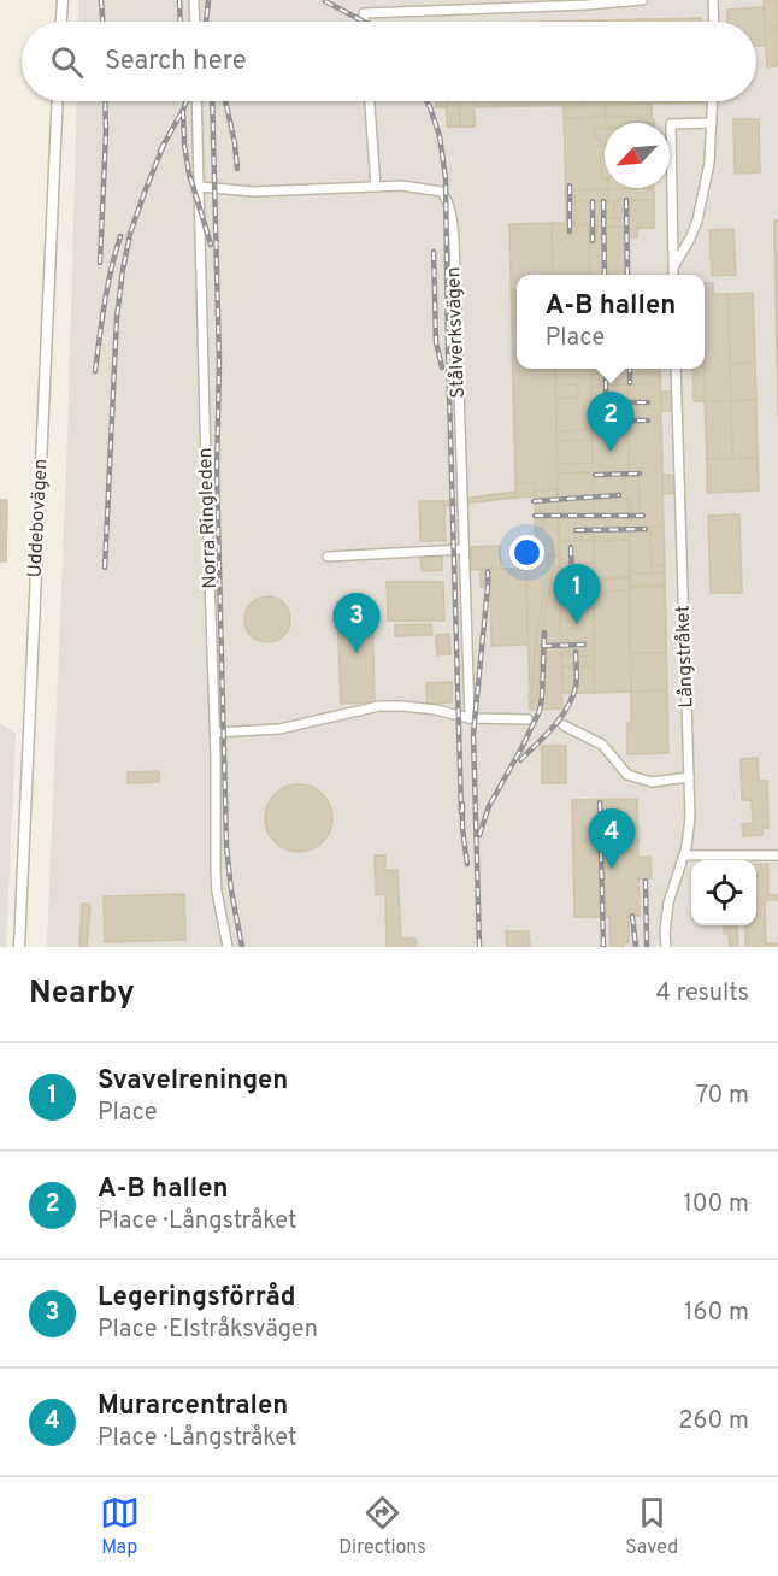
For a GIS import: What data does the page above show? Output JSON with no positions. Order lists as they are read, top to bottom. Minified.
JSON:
{"streets":{"street":["Stålverksvägen","Uddebovägen","Norra Ringleden","Långstråket"]},"crossings":[["Stålverksvägen","Norra Ringleden"]],"north":"bottom left","page":{"search":"Search here","popup":["A-B hallen","Place"],"pins":["2","1","3","4"],"heading":["Nearby","4 results"],"list":[{"mark":"1","name":"Svavelreningen","note":"Place","value":"70 m"},{"mark":"2","name":"A-B hallen","note":"Place · Långstråket","value":"100 m"},{"mark":"3","name":"Legeringsförråd","note":"Place · Elstråksvägen","value":"160 m"},{"mark":"4","name":"Murarcentralen","note":"Place · Långstråket","value":"260 m"}],"nav":["Map","Directions","Saved"]}}
